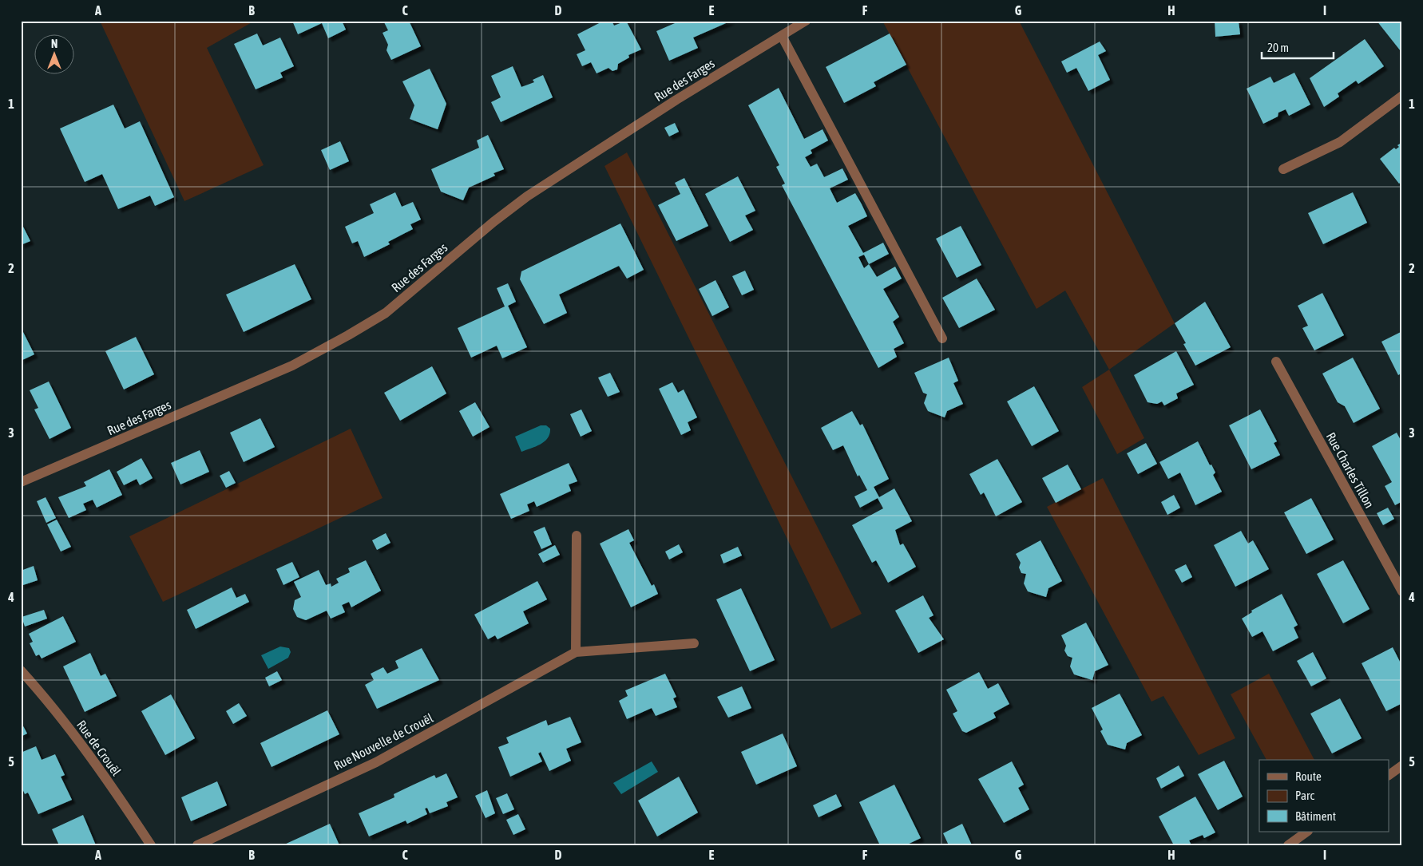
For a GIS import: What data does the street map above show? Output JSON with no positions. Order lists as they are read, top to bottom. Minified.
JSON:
{"streets":{"street":["Rue des Farges","Rue Charles Tillon","Rue Nouvelle de Crouël","Rue de Crouël"]},"legend":["Route","Parc","Bâtiment"],"scale_bar":"20 m","north":"top","grid":{"columns":["A","B","C","D","E","F","G","H","I"],"rows":["1","2","3","4","5"]}}
